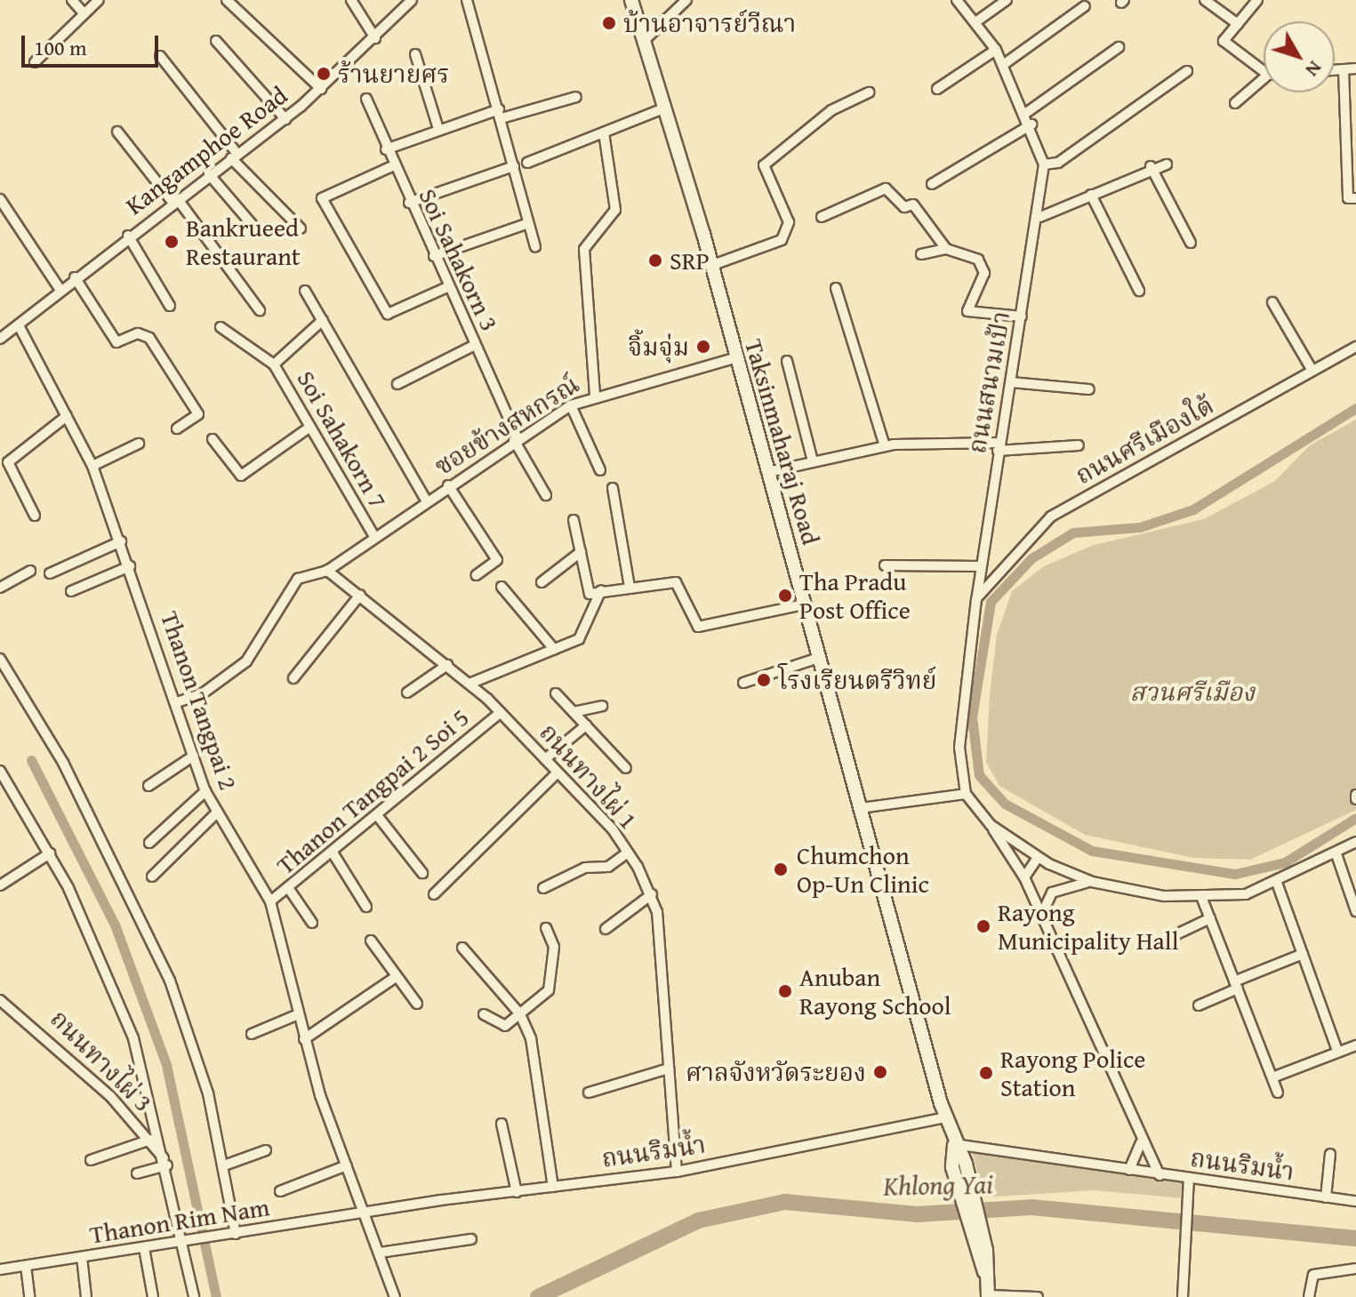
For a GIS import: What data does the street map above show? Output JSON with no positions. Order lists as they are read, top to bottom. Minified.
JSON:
{"streets":{"street":["Kangamphoe Road","Soi Sahakorn 3","ถนนสนามเป้า","ซอยข้างสหกรณ์","Soi Sahakorn 7","ถนนศรีเมืองใต้","Taksinmaharaj Road","Thanon Tangpai 2","ถนนทางไผ่ 1","Thanon Tangpai 2 Soi 5","ถนนทางไผ่ 3","ถนนริมน้ำ","Thanon Rim Nam"]},"crossings":[["Kangamphoe Road","Thanon Tangpai 2"],["Soi Sahakorn 3","ซอยข้างสหกรณ์"],["ถนนสนามเป้า","ถนนศรีเมืองใต้"],["ซอยข้างสหกรณ์","Soi Sahakorn 7"],["ซอยข้างสหกรณ์","Taksinmaharaj Road"],["ซอยข้างสหกรณ์","Thanon Tangpai 2"],["ซอยข้างสหกรณ์","ถนนทางไผ่ 1"],["Taksinmaharaj Road","ถนนริมน้ำ"],["Thanon Tangpai 2","Thanon Tangpai 2 Soi 5"],["Thanon Tangpai 2","ถนนริมน้ำ"],["Thanon Tangpai 2","Thanon Rim Nam"],["ถนนทางไผ่ 1","Thanon Tangpai 2 Soi 5"],["ถนนทางไผ่ 1","ถนนริมน้ำ"],["ถนนริมน้ำ","Thanon Rim Nam"]],"water":["Khlong Yai"],"parks":["สวนศรีเมือง"],"places":["บ้านอาจารย์วีณา","ร้านยายศร","Bankrueed Restaurant","SRP","จิ้มจุ่ม","Tha Pradu Post Office","โรงเรียนตรีวิทย์","Chumchon Op-Un Clinic","Rayong Municipality Hall","Anuban Rayong School","ศาลจังหวัดระยอง","Rayong Police Station"],"scale_bar":"100 m","north":"bottom right"}
